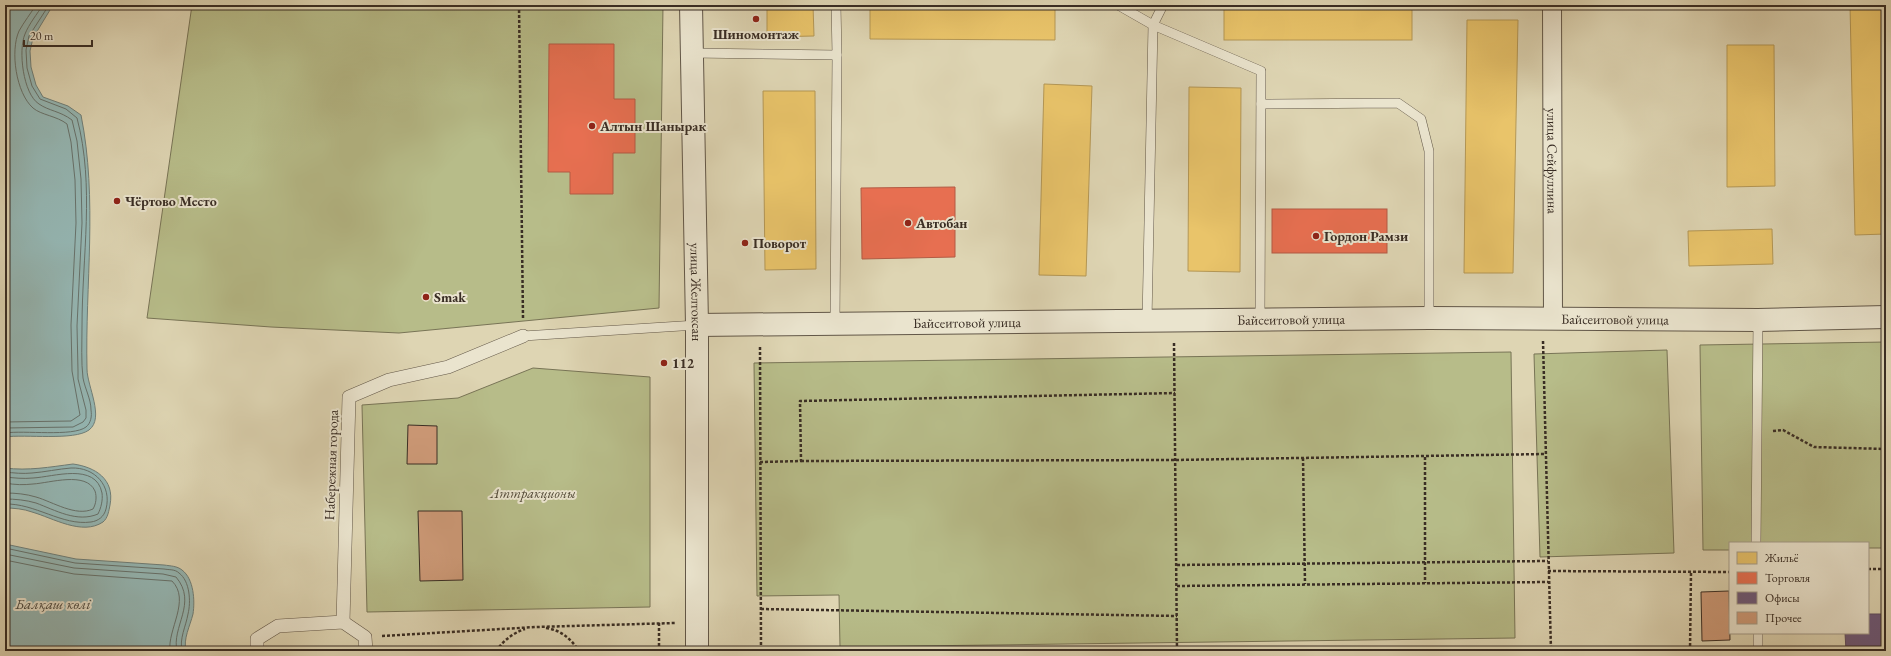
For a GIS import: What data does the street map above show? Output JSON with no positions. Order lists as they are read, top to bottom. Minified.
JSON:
{"streets":{"street":["улица Сейфуллина","улица Желтоксан","Байсеитовой улица","Набережная города"]},"crossings":[["улица Сейфуллина","Байсеитовой улица"],["улица Желтоксан","Байсеитовой улица"]],"water":["Балқаш көлі"],"parks":["Аттракционы"],"places":["Шиномонтаж","Алтын Шанырак","Чёртово Место","Автобан","Гордон Рамзи","Поворот","Smak","112"],"legend":["Жильё","Торговля","Офисы","Прочее"],"scale_bar":"20 m"}
